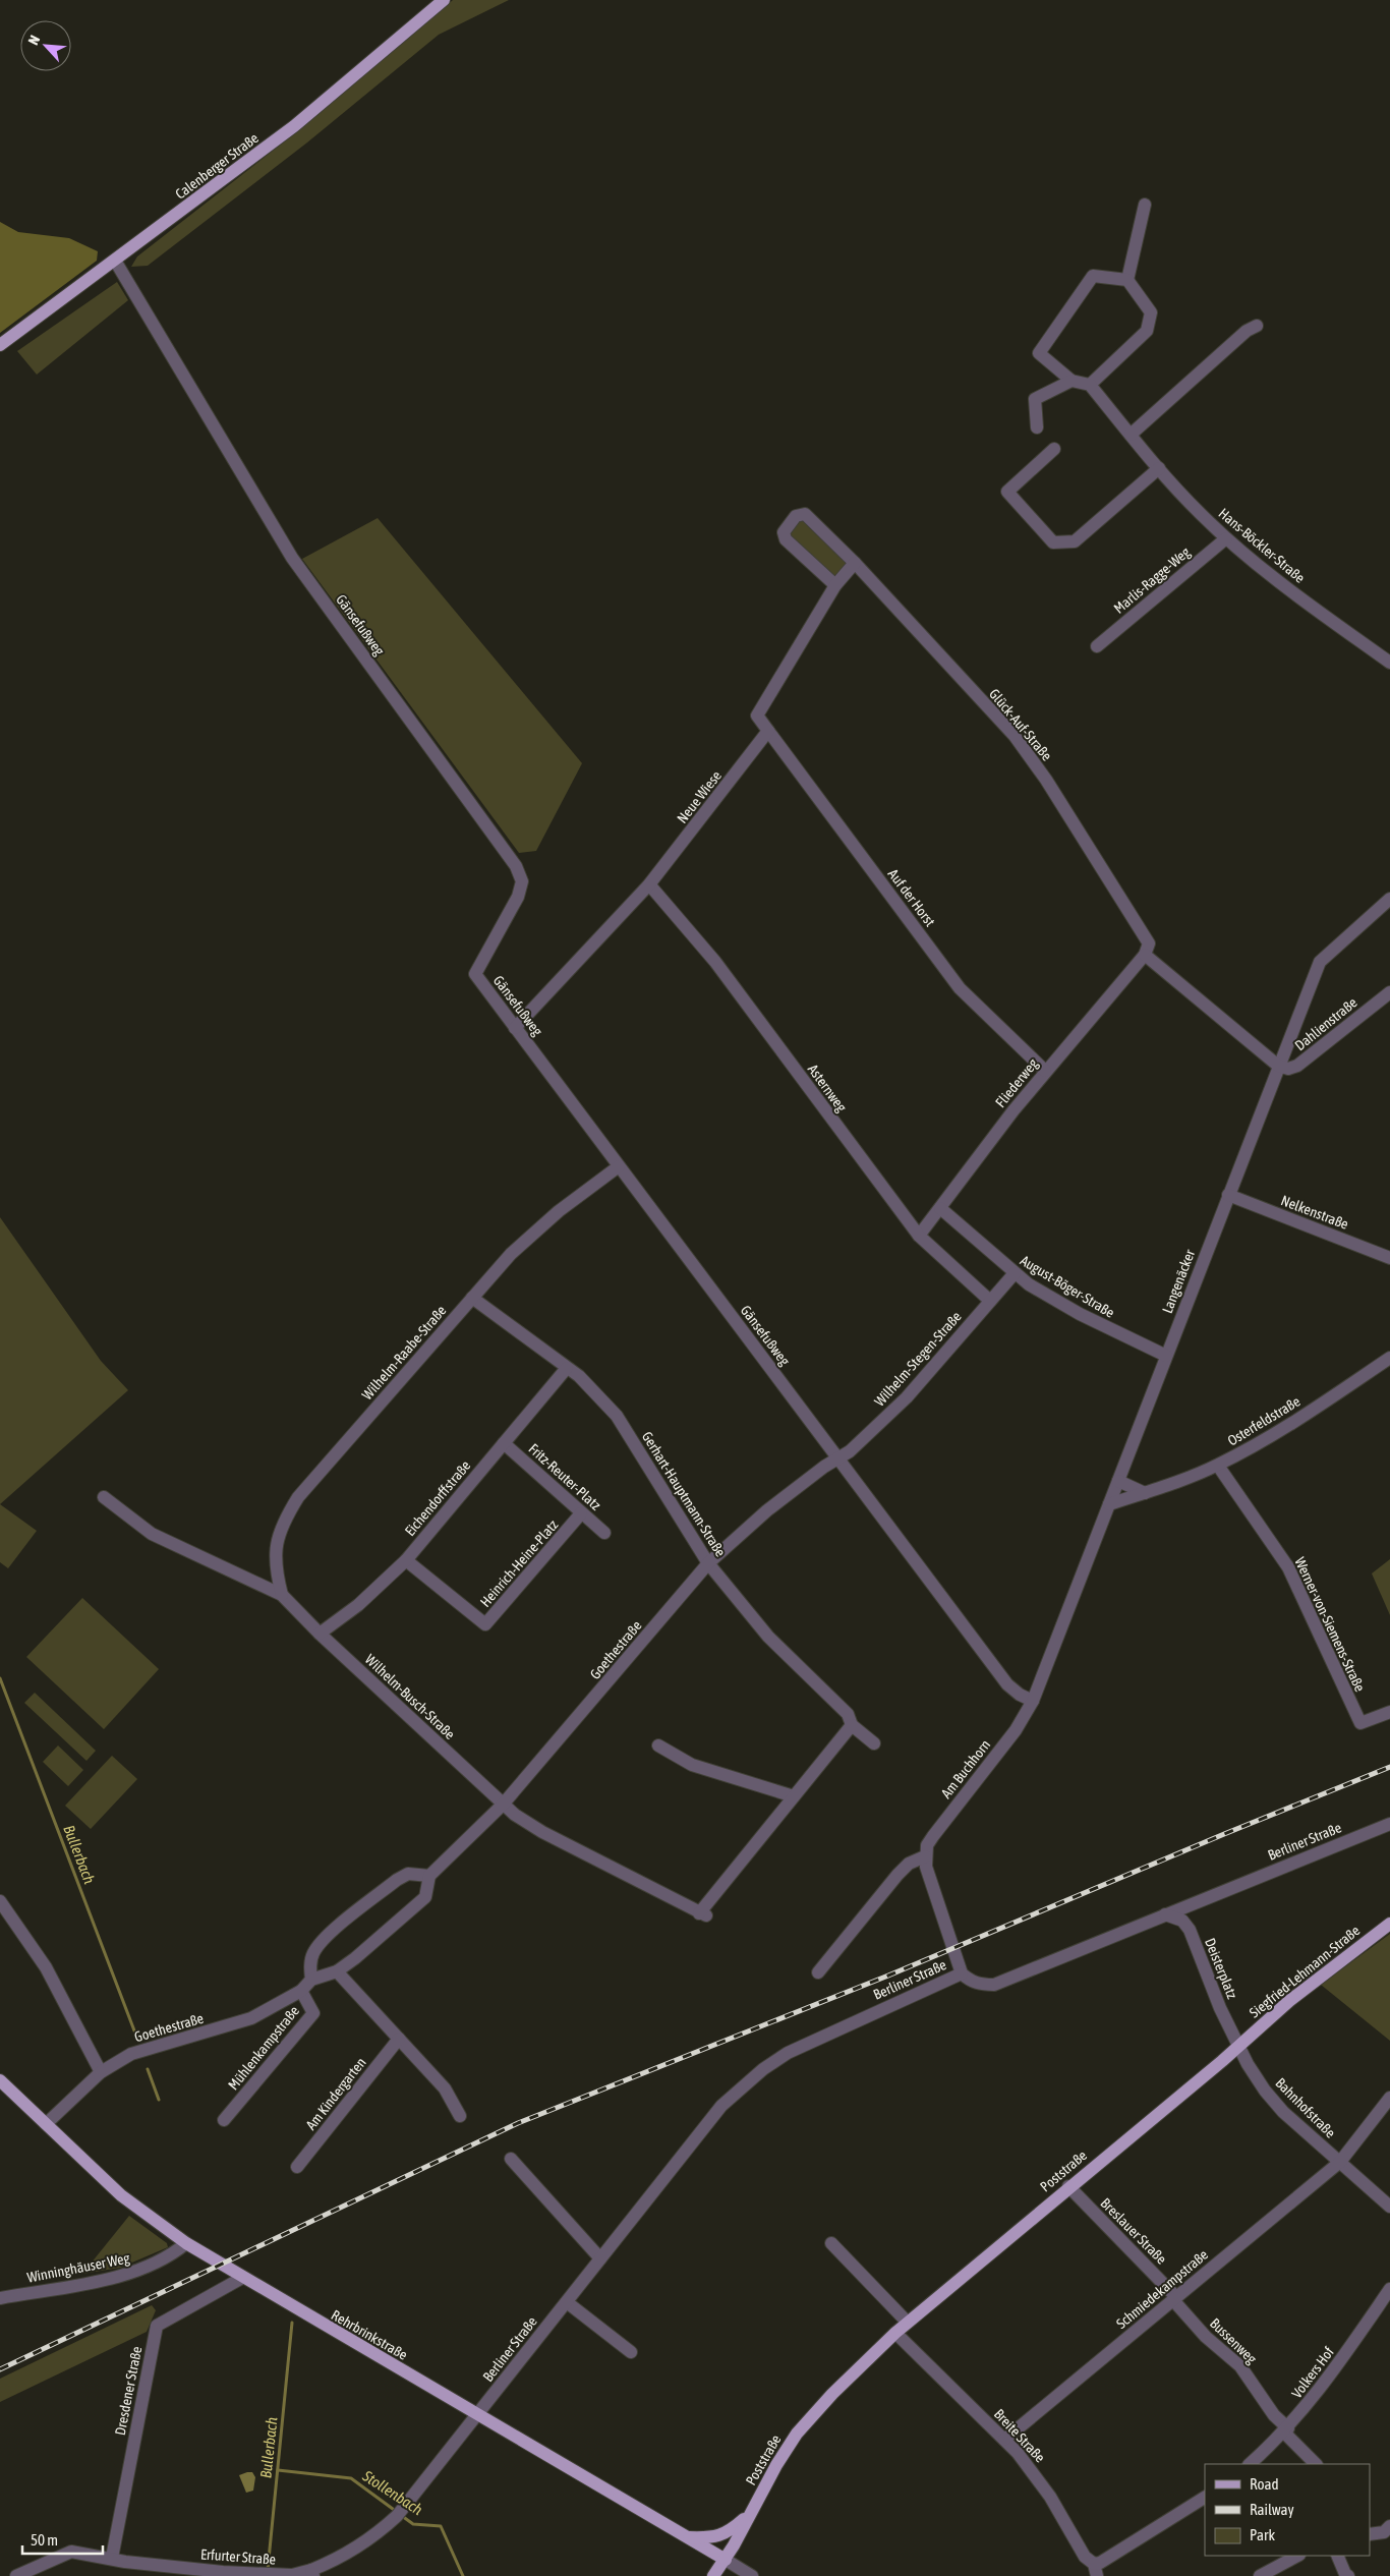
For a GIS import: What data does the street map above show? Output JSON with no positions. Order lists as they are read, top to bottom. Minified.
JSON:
{"streets":{"main road":["Calenberger Straße","Siegfried-Lehmann-Straße","Poststraße","Rehrbrinkstraße"],"street":["Hans-Böckler-Straße","Marlis-Ragge-Weg","Gänsefußweg","Glück-Auf-Straße","Neue Wiese","Auf der Horst","Dahlienstraße","Fliederweg","Asternweg","Nelkenstraße","Langenäcker","August-Böger-Straße","Wilhelm-Raabe-Straße","Wilhelm-Stegen-Straße","Osterfeldstraße","Fritz-Reuter-Platz","Gerhart-Hauptmann-Straße","Eichendorffstraße","Heinrich-Heine-Platz","Werner-von-Siemens-Straße","Goethestraße","Wilhelm-Busch-Straße","Am Buchhorn","Berliner Straße","Deisterplatz","Mühlenkampstraße","Am Kindergarten","Bahnhofstraße","Breslauer Straße","Winninghäuser Weg","Schmiedekampstraße","Bussenweg","Volkers Hof","Dresdener Straße","Breite Straße","Erfurter Straße"]},"crossings":[["Calenberger Straße","Gänsefußweg"],["Hans-Böckler-Straße","Marlis-Ragge-Weg"],["Gänsefußweg","Neue Wiese"],["Gänsefußweg","Langenäcker"],["Gänsefußweg","Wilhelm-Raabe-Straße"],["Gänsefußweg","Wilhelm-Stegen-Straße"],["Gänsefußweg","Goethestraße"],["Gänsefußweg","Am Buchhorn"],["Glück-Auf-Straße","Fliederweg"],["Neue Wiese","Auf der Horst"],["Neue Wiese","Asternweg"],["Auf der Horst","Fliederweg"],["Dahlienstraße","Langenäcker"],["Fliederweg","Asternweg"],["Fliederweg","August-Böger-Straße"],["Asternweg","Wilhelm-Stegen-Straße"],["Nelkenstraße","Langenäcker"],["Langenäcker","August-Böger-Straße"],["Langenäcker","Osterfeldstraße"],["Langenäcker","Am Buchhorn"],["August-Böger-Straße","Wilhelm-Stegen-Straße"],["Wilhelm-Raabe-Straße","Gerhart-Hauptmann-Straße"],["Wilhelm-Raabe-Straße","Wilhelm-Busch-Straße"],["Wilhelm-Stegen-Straße","Goethestraße"],["Osterfeldstraße","Werner-von-Siemens-Straße"],["Fritz-Reuter-Platz","Eichendorffstraße"],["Fritz-Reuter-Platz","Heinrich-Heine-Platz"],["Gerhart-Hauptmann-Straße","Eichendorffstraße"],["Gerhart-Hauptmann-Straße","Goethestraße"],["Eichendorffstraße","Heinrich-Heine-Platz"],["Eichendorffstraße","Wilhelm-Busch-Straße"],["Goethestraße","Wilhelm-Busch-Straße"],["Goethestraße","Mühlenkampstraße"],["Goethestraße","Rehrbrinkstraße"],["Berliner Straße","Deisterplatz"],["Berliner Straße","Rehrbrinkstraße"],["Berliner Straße","Erfurter Straße"],["Deisterplatz","Siegfried-Lehmann-Straße"],["Deisterplatz","Bahnhofstraße"],["Deisterplatz","Poststraße"],["Siegfried-Lehmann-Straße","Bahnhofstraße"],["Siegfried-Lehmann-Straße","Poststraße"],["Bahnhofstraße","Poststraße"],["Bahnhofstraße","Schmiedekampstraße"],["Poststraße","Breslauer Straße"],["Poststraße","Rehrbrinkstraße"],["Poststraße","Breite Straße"],["Breslauer Straße","Schmiedekampstraße"],["Breslauer Straße","Bussenweg"],["Winninghäuser Weg","Rehrbrinkstraße"],["Schmiedekampstraße","Bussenweg"],["Schmiedekampstraße","Breite Straße"],["Rehrbrinkstraße","Dresdener Straße"],["Bussenweg","Volkers Hof"],["Dresdener Straße","Erfurter Straße"]],"water":["Bullerbach","Stollenbach"],"legend":["Road","Railway","Park"],"scale_bar":"50 m","north":"top left"}
